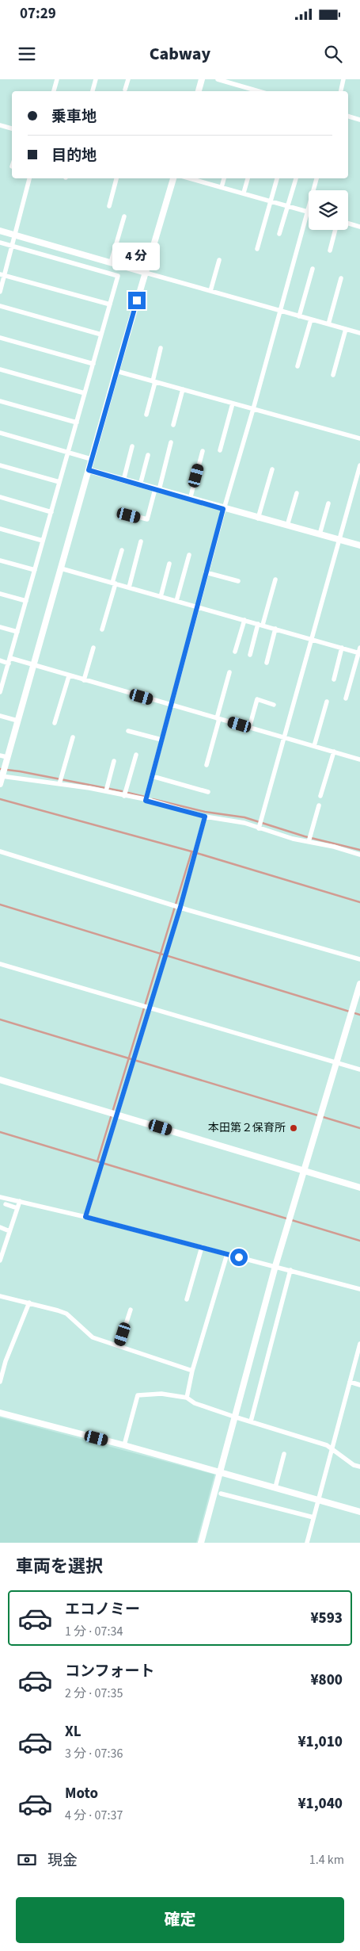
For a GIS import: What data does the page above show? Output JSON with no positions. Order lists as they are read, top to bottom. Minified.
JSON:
{"places":["本田第２保育所"],"page":{"status":"07:29","header":"Cabway","banner":["乗車地","目的地"],"bubble":"4 分","heading":"車両を選択","list":[{"name":"エコノミー","note":"1 分 · 07:34","value":"¥593"},{"name":"コンフォート","note":"2 分 · 07:35","value":"¥800"},{"name":"XL","note":"3 分 · 07:36","value":"¥1,010"},{"name":"Moto","note":"4 分 · 07:37","value":"¥1,040"}],"pay":["現金","1.4 km"],"buttons":"確定"}}
